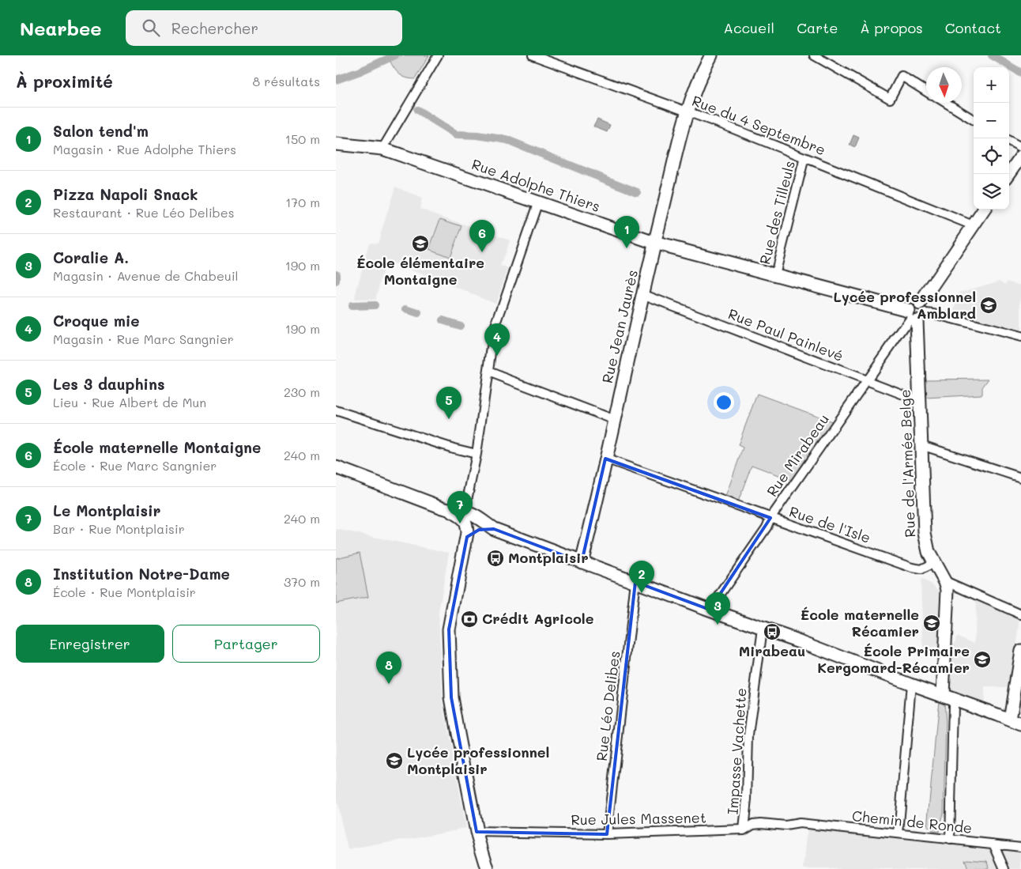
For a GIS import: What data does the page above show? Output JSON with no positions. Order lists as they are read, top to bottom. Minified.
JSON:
{"streets":{"street":["Rue du 4 Septembre","Rue Adolphe Thiers","Rue des Tilleuls","Rue Jean Jaurès","Rue Paul Painlevé","Rue Mirabeau","Rue de l'Armée Belge","Rue de l'Isle","Rue Léo Delibes","Impasse Vachette","Rue Jules Massenet","Chemin de Ronde"]},"crossings":[["Rue du 4 Septembre","Rue des Tilleuls"],["Rue du 4 Septembre","Rue Jean Jaurès"],["Rue Adolphe Thiers","Rue des Tilleuls"],["Rue Adolphe Thiers","Rue Jean Jaurès"],["Rue Adolphe Thiers","Rue Mirabeau"],["Rue Adolphe Thiers","Rue de l'Armée Belge"],["Rue Jean Jaurès","Rue Paul Painlevé"],["Rue Jean Jaurès","Rue de l'Isle"],["Rue Paul Painlevé","Rue Mirabeau"],["Rue Paul Painlevé","Rue de l'Armée Belge"],["Rue Mirabeau","Rue de l'Armée Belge"],["Rue Mirabeau","Rue de l'Isle"],["Rue de l'Armée Belge","Rue de l'Isle"],["Rue Léo Delibes","Rue Jules Massenet"],["Impasse Vachette","Rue Jules Massenet"],["Rue Jules Massenet","Chemin de Ronde"]],"places":{"school or university":["École élémentaire Montaigne","Lycée professionnel Amblard","École maternelle Récamier","École Primaire Kergomard-Récamier","Lycée professionnel Montplaisir"],"bus stop":["Montplaisir","Mirabeau"],"bank":["Crédit Agricole"]},"north":"bottom","page":{"header":"Nearbee","search":"Rechercher","nav":["Accueil","Carte","À propos","Contact"],"heading":["À proximité","8 résultats"],"map_buttons":["+","−"],"list":[{"mark":"1","name":"Salon tend'm","note":"Magasin · Rue Adolphe Thiers","value":"150 m"},{"mark":"2","name":"Pizza Napoli Snack","note":"Restaurant · Rue Léo Delibes","value":"170 m"},{"mark":"3","name":"Coralie A.","note":"Magasin · Avenue de Chabeuil","value":"190 m"},{"mark":"4","name":"Croque mie","note":"Magasin · Rue Marc Sangnier","value":"190 m"},{"mark":"5","name":"Les 3 dauphins","note":"Lieu · Rue Albert de Mun","value":"230 m"},{"mark":"6","name":"École maternelle Montaigne","note":"École · Rue Marc Sangnier","value":"240 m"},{"mark":"7","name":"Le Montplaisir","note":"Bar · Rue Montplaisir","value":"240 m"},{"mark":"8","name":"Institution Notre-Dame","note":"École · Rue Montplaisir","value":"370 m"}],"pins":["1","6","4","5","7","2","3","8"],"buttons":["Enregistrer","Partager"]}}
